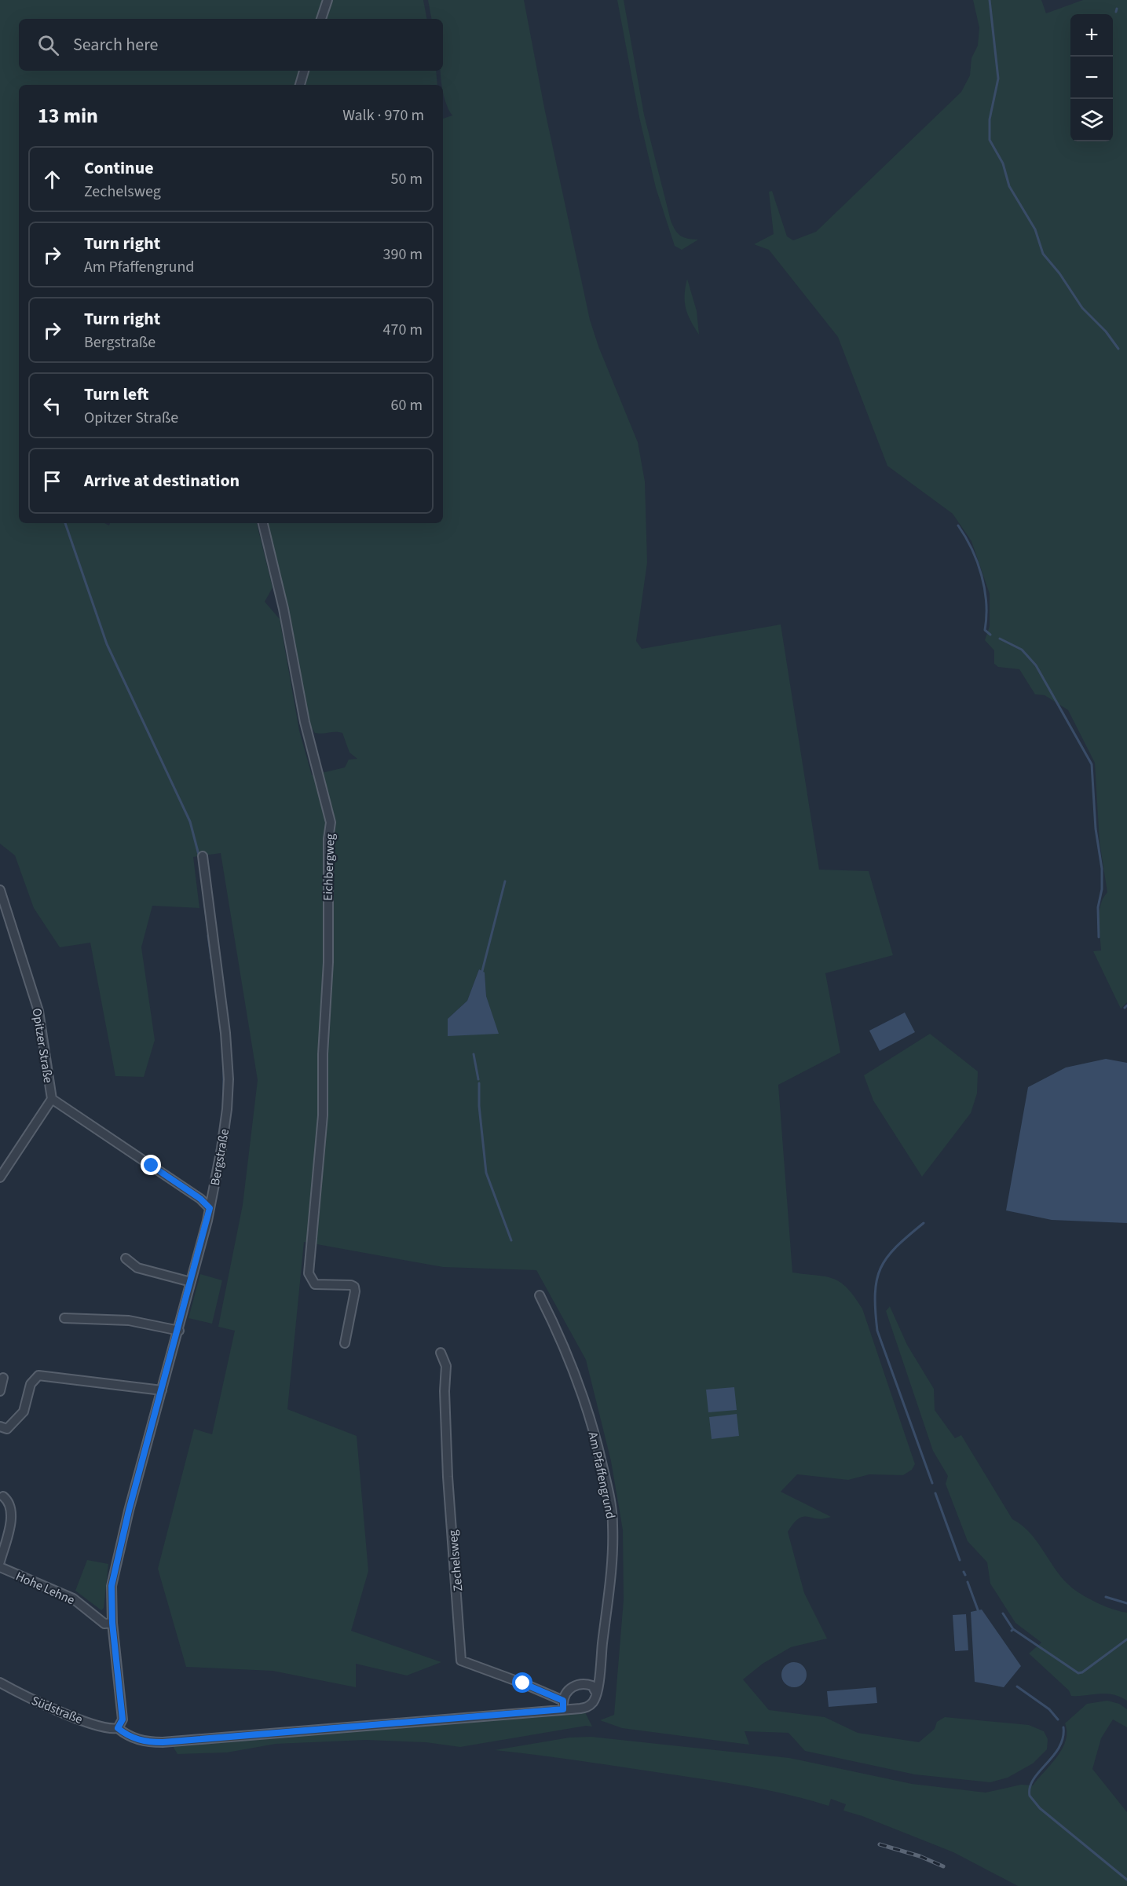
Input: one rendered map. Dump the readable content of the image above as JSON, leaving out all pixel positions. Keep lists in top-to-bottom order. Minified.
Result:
{"streets":{"street":["Eichbergweg","Opitzer Straße","Bergstraße","Am Pfaffengrund","Zechelsweg","Hohe Lehne","Südstraße"]},"crossings":[["Opitzer Straße","Bergstraße"],["Bergstraße","Hohe Lehne"],["Bergstraße","Südstraße"]],"page":{"map_buttons":["+","−"],"search":"Search here","heading":["13 min","Walk · 970 m"],"list":[["Continue","Zechelsweg","50 m"],["Turn right","Am Pfaffengrund","390 m"],["Turn right","Bergstraße","470 m"],["Turn left","Opitzer Straße","60 m"],"Arrive at destination"]}}
